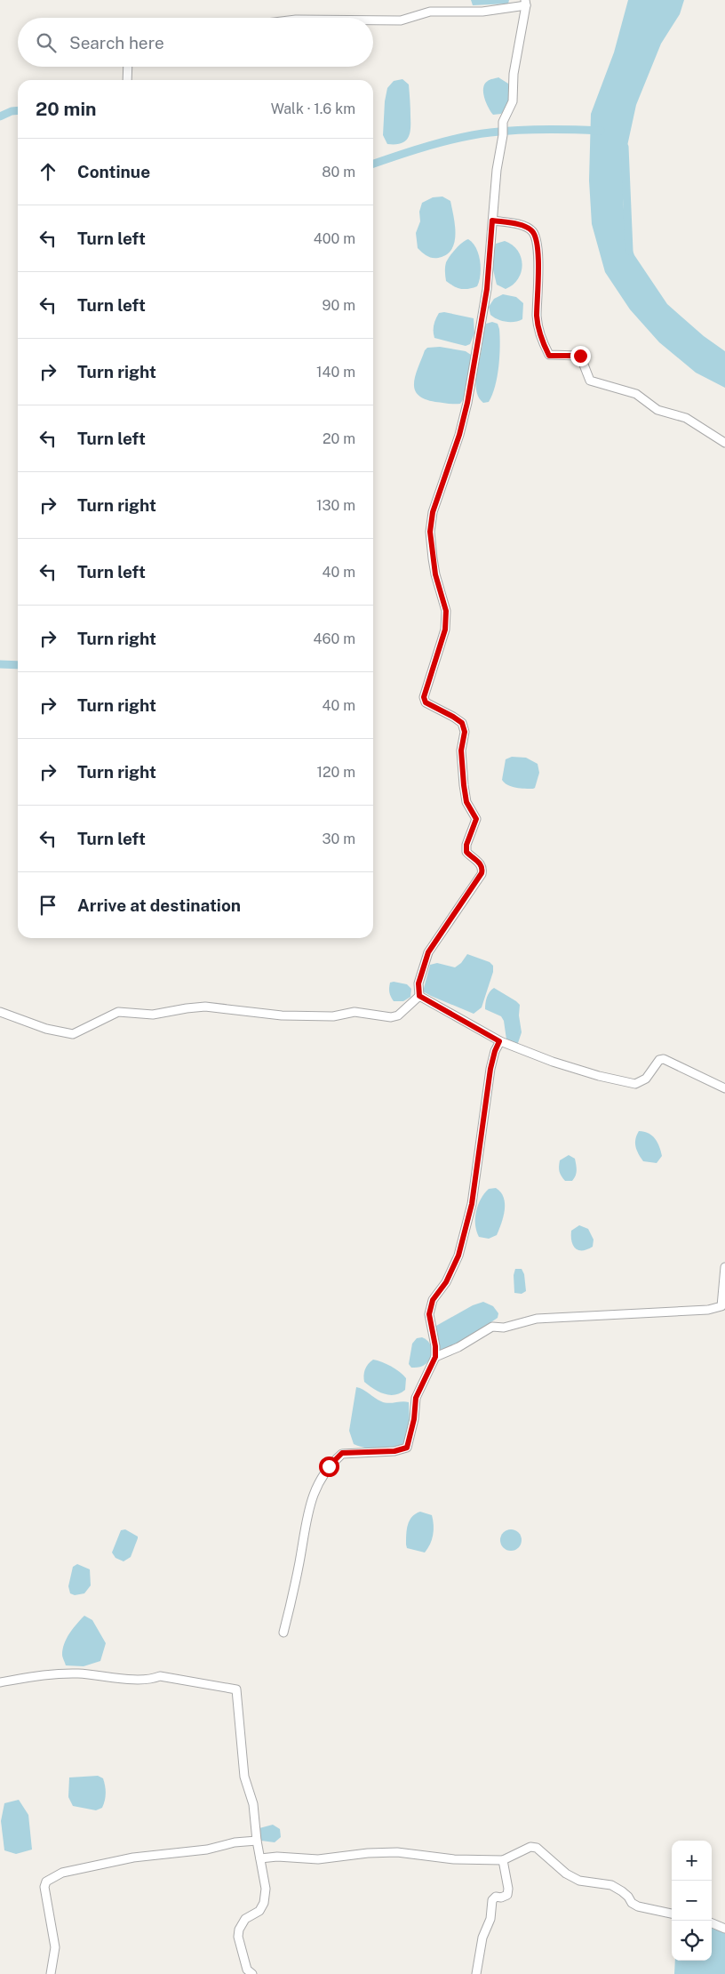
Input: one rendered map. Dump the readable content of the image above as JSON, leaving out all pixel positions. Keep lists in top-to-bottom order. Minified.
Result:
{"page":{"search":"Search here","heading":["20 min","Walk · 1.6 km"],"list":[["Continue","80 m"],["Turn left","400 m"],["Turn left","90 m"],["Turn right","140 m"],["Turn left","20 m"],["Turn right","130 m"],["Turn left","40 m"],["Turn right","460 m"],["Turn right","40 m"],["Turn right","120 m"],["Turn left","30 m"],"Arrive at destination"],"map_buttons":["+","−"]}}
